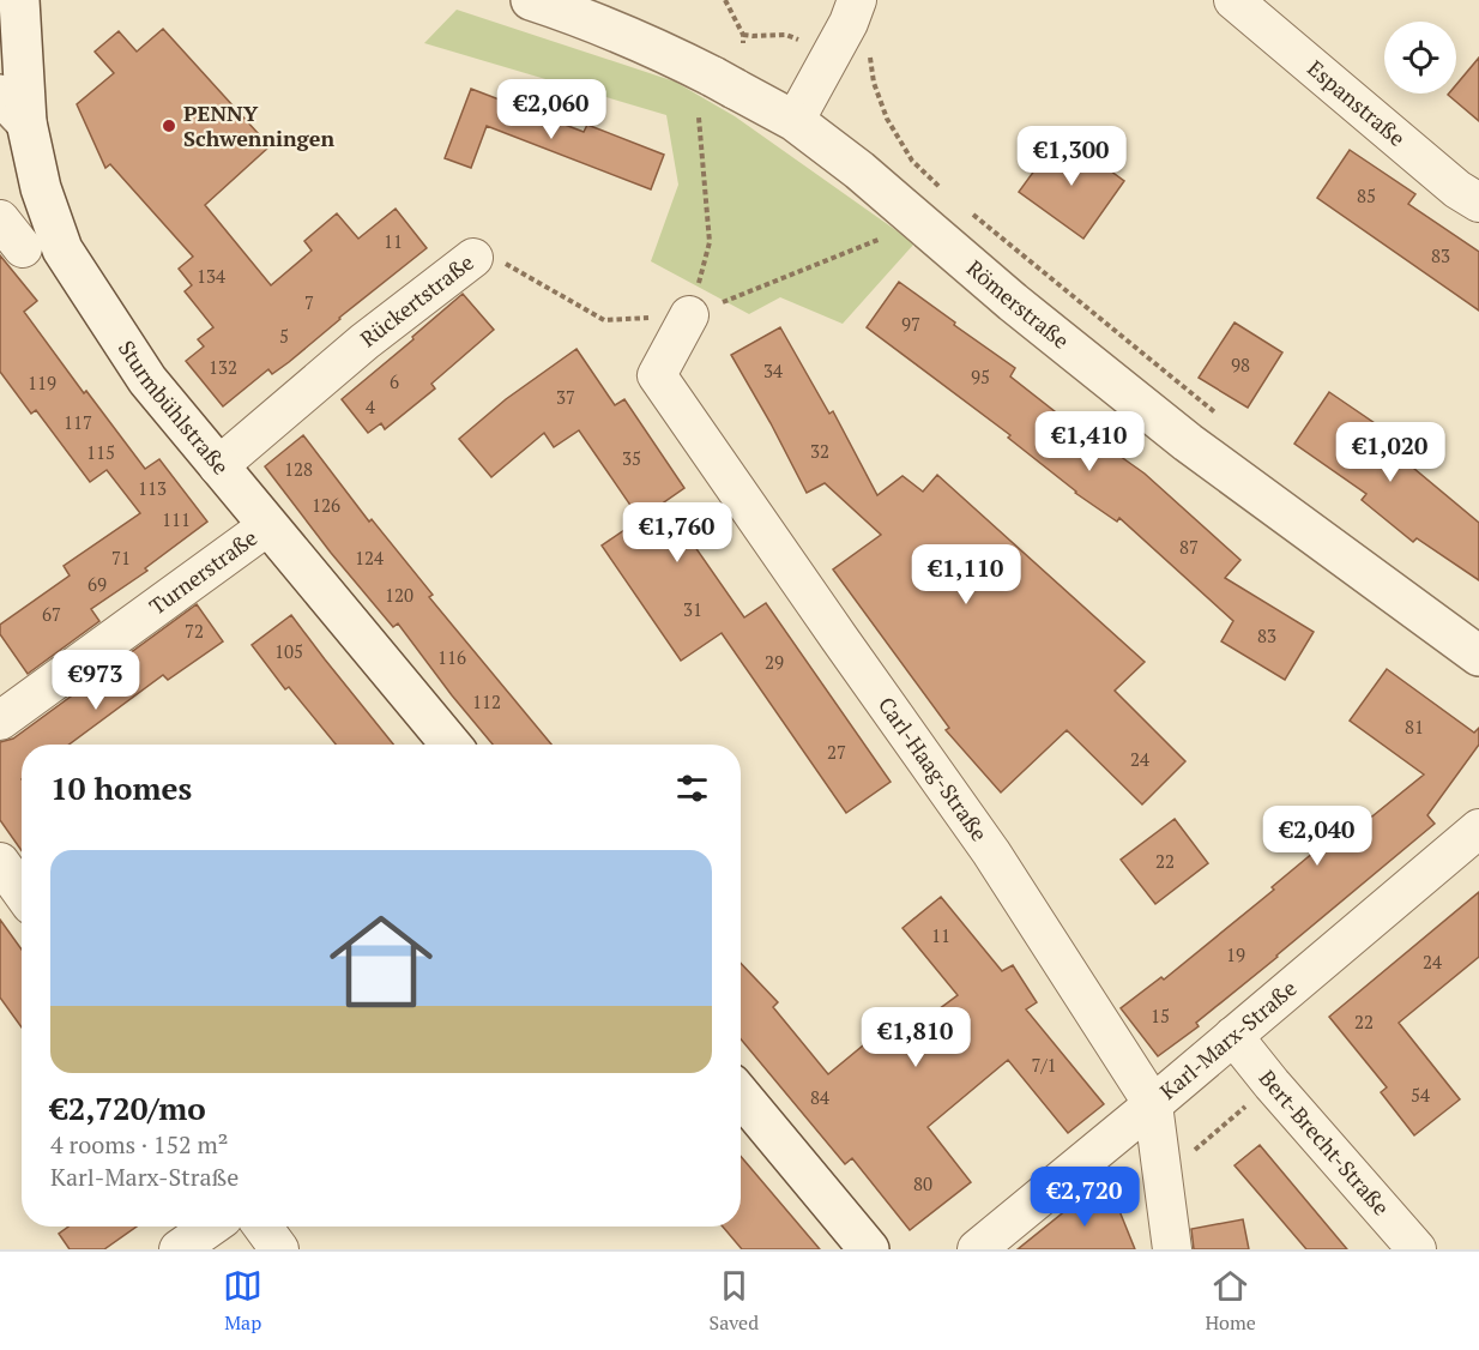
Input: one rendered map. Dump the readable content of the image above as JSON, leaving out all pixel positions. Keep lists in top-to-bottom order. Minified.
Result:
{"streets":{"street":["Espanstraße","Rückertstraße","Römerstraße","Sturmbühlstraße","Turnerstraße","Carl-Haag-Straße","Karl-Marx-Straße","Bert-Brecht-Straße"]},"crossings":[["Rückertstraße","Sturmbühlstraße"],["Rückertstraße","Carl-Haag-Straße"],["Sturmbühlstraße","Turnerstraße"],["Carl-Haag-Straße","Karl-Marx-Straße"],["Karl-Marx-Straße","Bert-Brecht-Straße"]],"places":["PENNY Schwenningen"],"house_numbers":["85","11","83","134","7","97","5","98","132","34","95","6","119","37","4","117","32","115","35","128","113","126","111","87","71","124","69","120","31","67","72","83","105","116","29","112","81","27","24","22","11","19","24","15","22","7/1","54","84","80"],"page":{"price":["€2,060","€1,300","€1,410","€1,020","€1,760","€1,110","€973","€2,040","€1,810","€2,720"],"heading":"10 homes","list":[{"name":"€2,720/mo","note":"4 rooms · 152 m² · Karl-Marx-Straße"}],"tabs":["Map","Saved","Home"]}}
